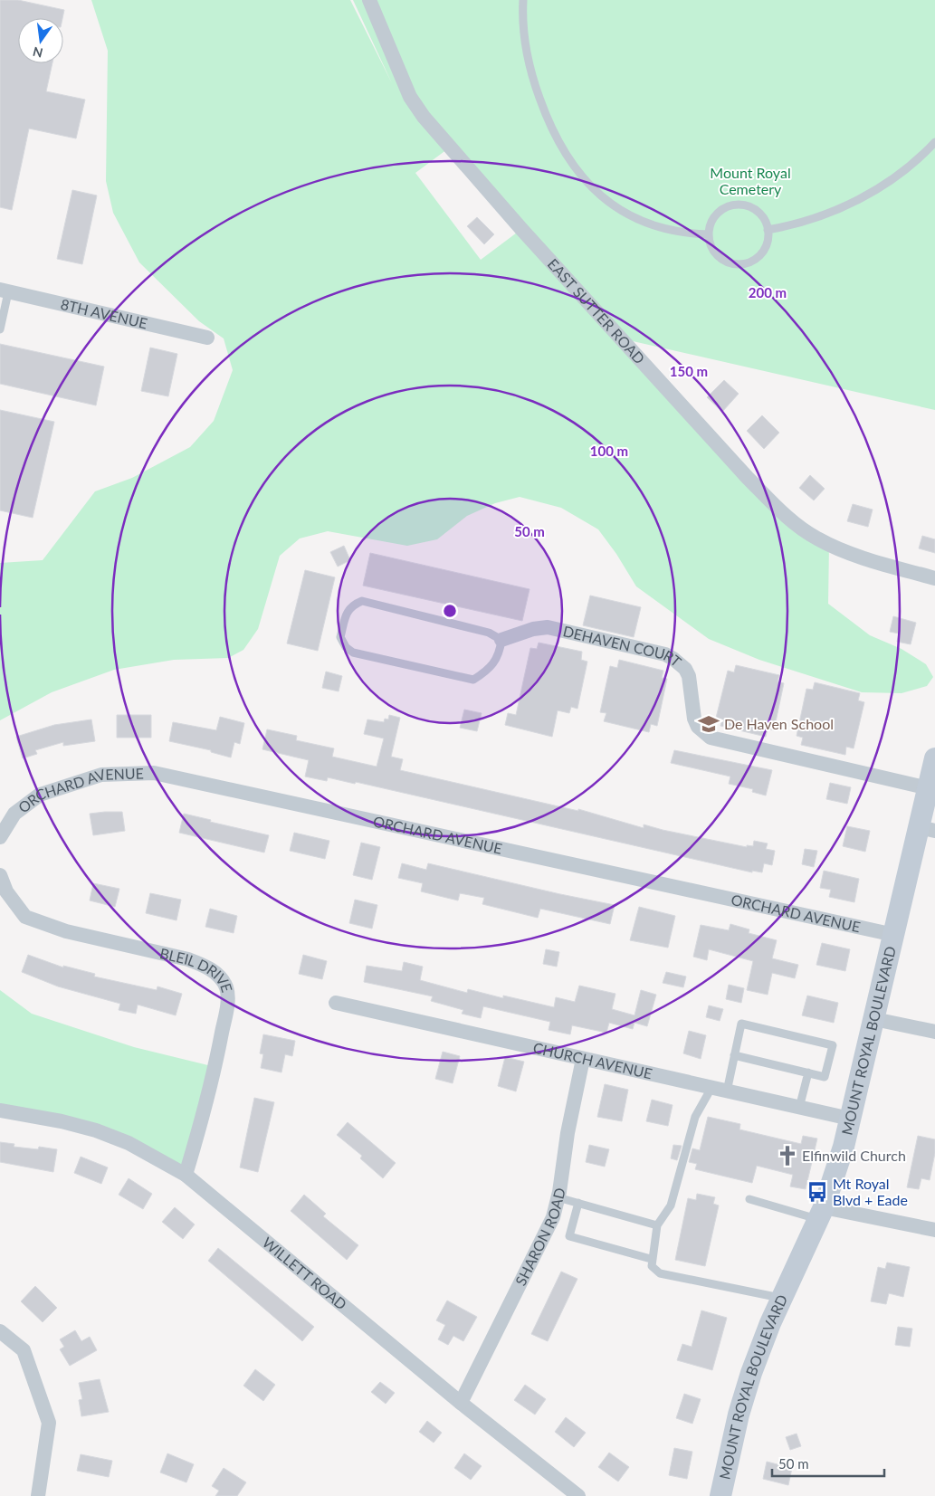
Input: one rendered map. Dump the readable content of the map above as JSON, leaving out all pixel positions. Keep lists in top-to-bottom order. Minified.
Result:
{"streets":{"main road":["MOUNT ROYAL BOULEVARD"],"street":["EAST SUTTER ROAD","8TH AVENUE","DEHAVEN COURT","ORCHARD AVENUE","BLEIL DRIVE","CHURCH AVENUE","SHARON ROAD","WILLETT ROAD"]},"crossings":[["DEHAVEN COURT","MOUNT ROYAL BOULEVARD"],["ORCHARD AVENUE","MOUNT ROYAL BOULEVARD"],["BLEIL DRIVE","WILLETT ROAD"],["MOUNT ROYAL BOULEVARD","CHURCH AVENUE"],["CHURCH AVENUE","SHARON ROAD"],["SHARON ROAD","WILLETT ROAD"]],"parks":["Mount Royal Cemetery"],"places":{"school or university":["De Haven School"],"church":["Elfinwild Church"],"bus stop":["Mt Royal Blvd + Eade"]},"scale_bar":"50 m","north":"bottom","rings":["200 m","150 m","100 m","50 m"]}
